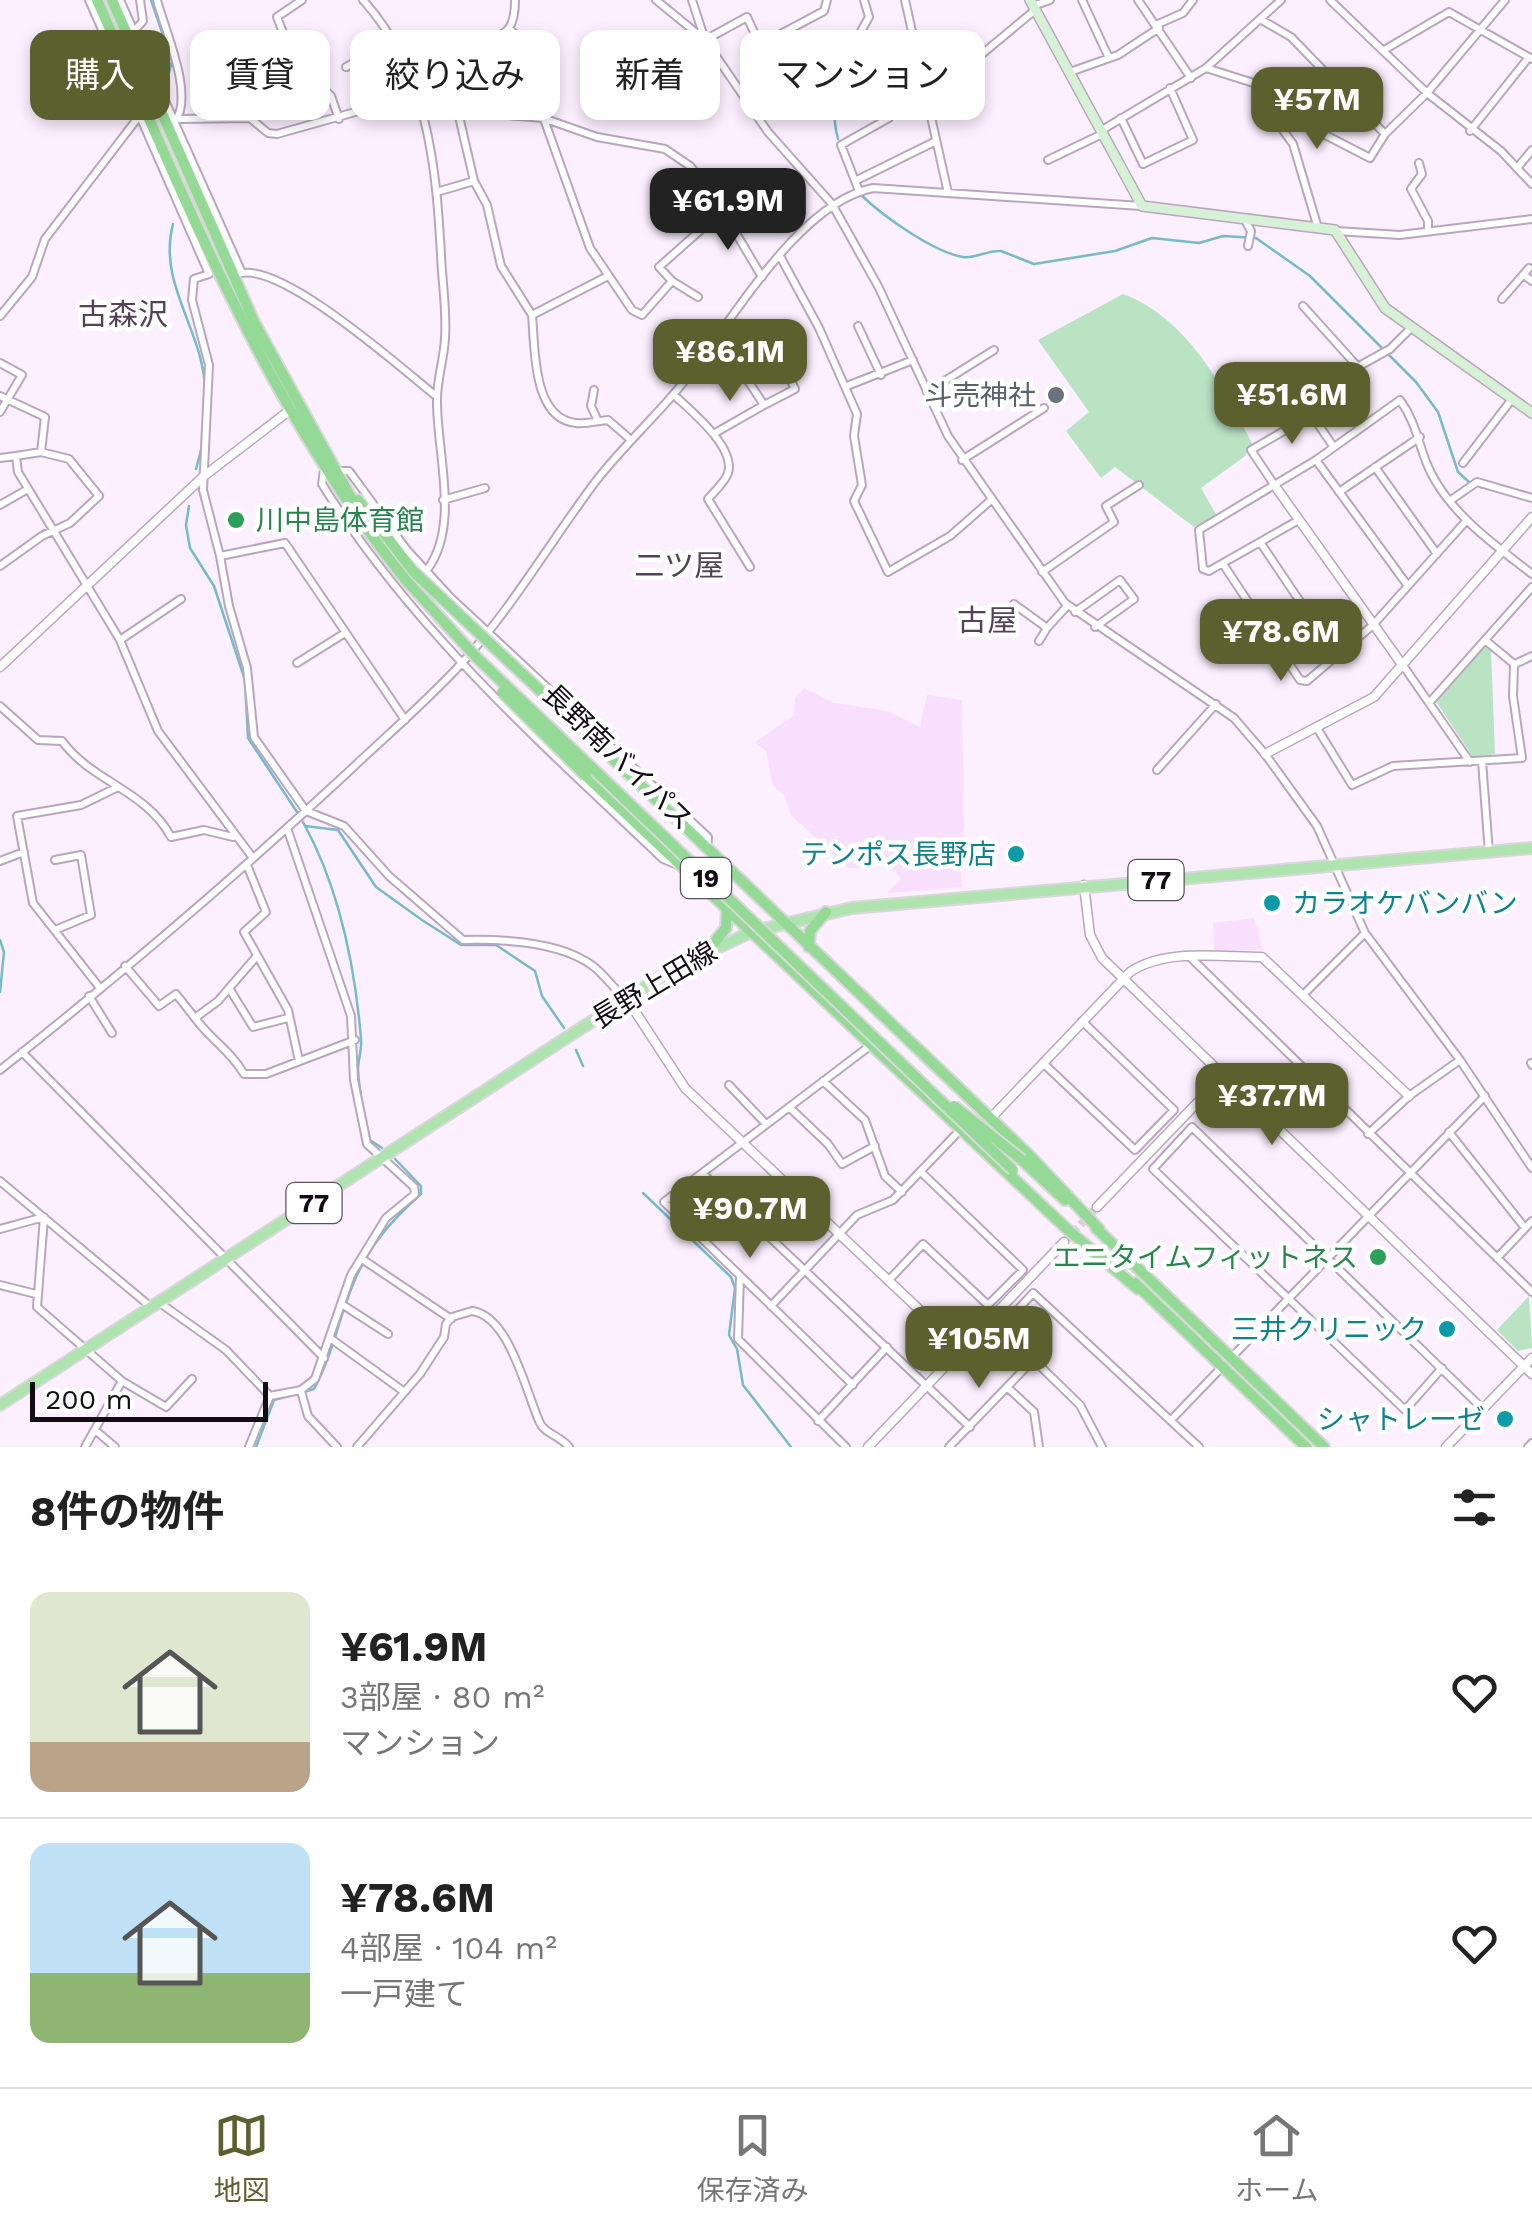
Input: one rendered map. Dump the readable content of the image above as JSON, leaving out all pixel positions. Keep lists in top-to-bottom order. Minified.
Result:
{"streets":{"highway":["長野南バイパス","19"],"main road":["77","長野上田線"]},"crossings":[["長野南バイパス","19"],["19","長野上田線"]],"districts":["古森沢","二ツ屋","古屋"],"places":["斗売神社","川中島体育館","テンポス長野店","カラオケバンバン","エニタイムフィットネス","三井クリニック","シャトレーゼ"],"scale_bar":"200 m","page":{"chip":["購入","賃貸","絞り込み","新着","マンション"],"price":["¥57M","¥61.9M","¥86.1M","¥51.6M","¥78.6M","¥37.7M","¥90.7M","¥105M"],"scale":"200 m","heading":"8件の物件","list":[{"name":"¥61.9M","note":"3部屋 · 80 m² · マンション"},{"name":"¥78.6M","note":"4部屋 · 104 m² · 一戸建て"}],"tabs":["地図","保存済み","ホーム"]}}
